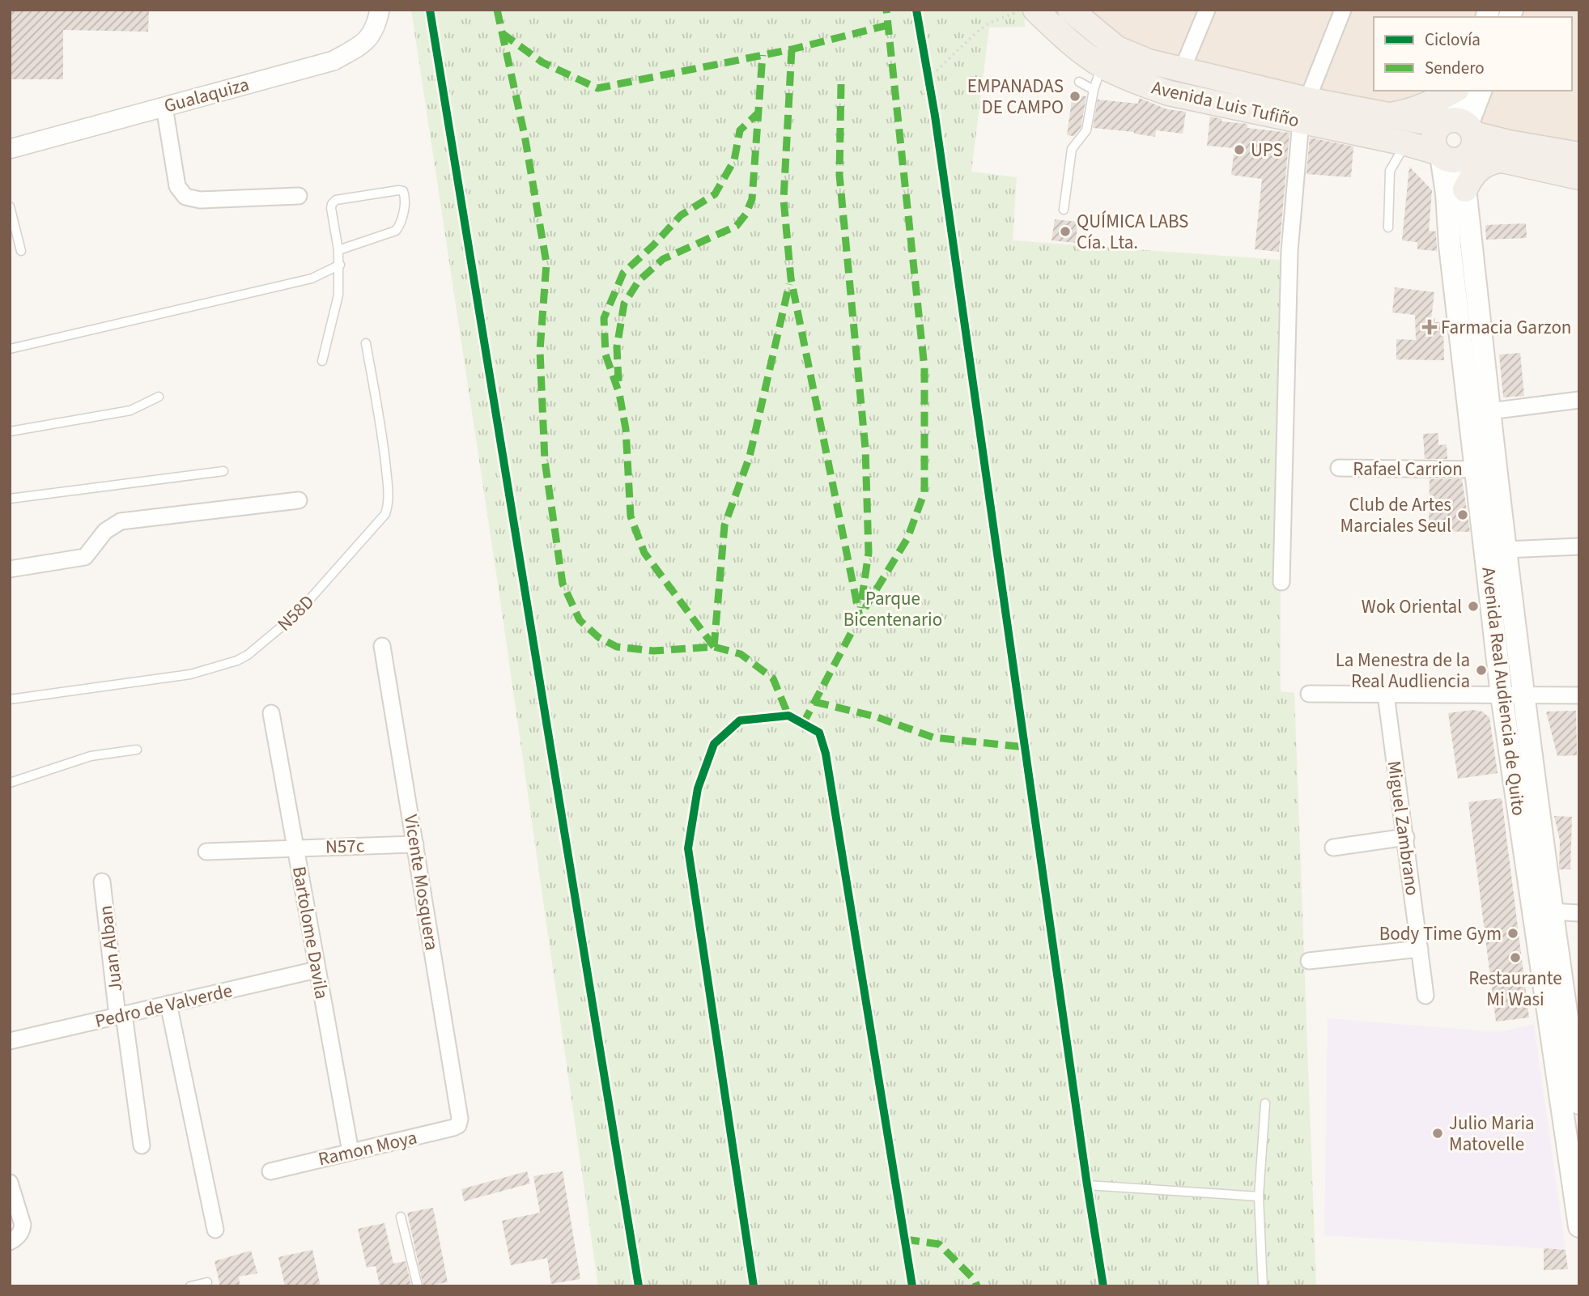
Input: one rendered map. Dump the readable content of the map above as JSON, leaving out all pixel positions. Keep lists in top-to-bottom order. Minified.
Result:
{"streets":{"main road":["Avenida Luis Tufiño","Avenida Real Audiencia de Quito"],"street":["Gualaquiza","Rafael Carrion","Miguel Zambrano","N57c","Vicente Mosquera","Bartolome Davila","Juan Alban","Pedro de Valverde","Ramon Moya"],"lane":["N58D"]},"crossings":[["Avenida Luis Tufiño","Avenida Real Audiencia de Quito"],["Rafael Carrion","Avenida Real Audiencia de Quito"],["N57c","Vicente Mosquera"],["N57c","Bartolome Davila"],["Vicente Mosquera","Ramon Moya"],["Bartolome Davila","Pedro de Valverde"],["Bartolome Davila","Ramon Moya"],["Juan Alban","Pedro de Valverde"]],"parks":["Parque Bicentenario"],"places":{"other":["EMPANADAS DE CAMPO","UPS","QUÍMICA LABS Cía. Lta.","Club de Artes Marciales Seul","Wok Oriental","La Menestra de la Real Audliencia","Body Time Gym","Restaurante Mi Wasi","Julio Maria Matovelle"],"health":["Farmacia Garzon"]},"legend":["Ciclovía","Sendero"]}
